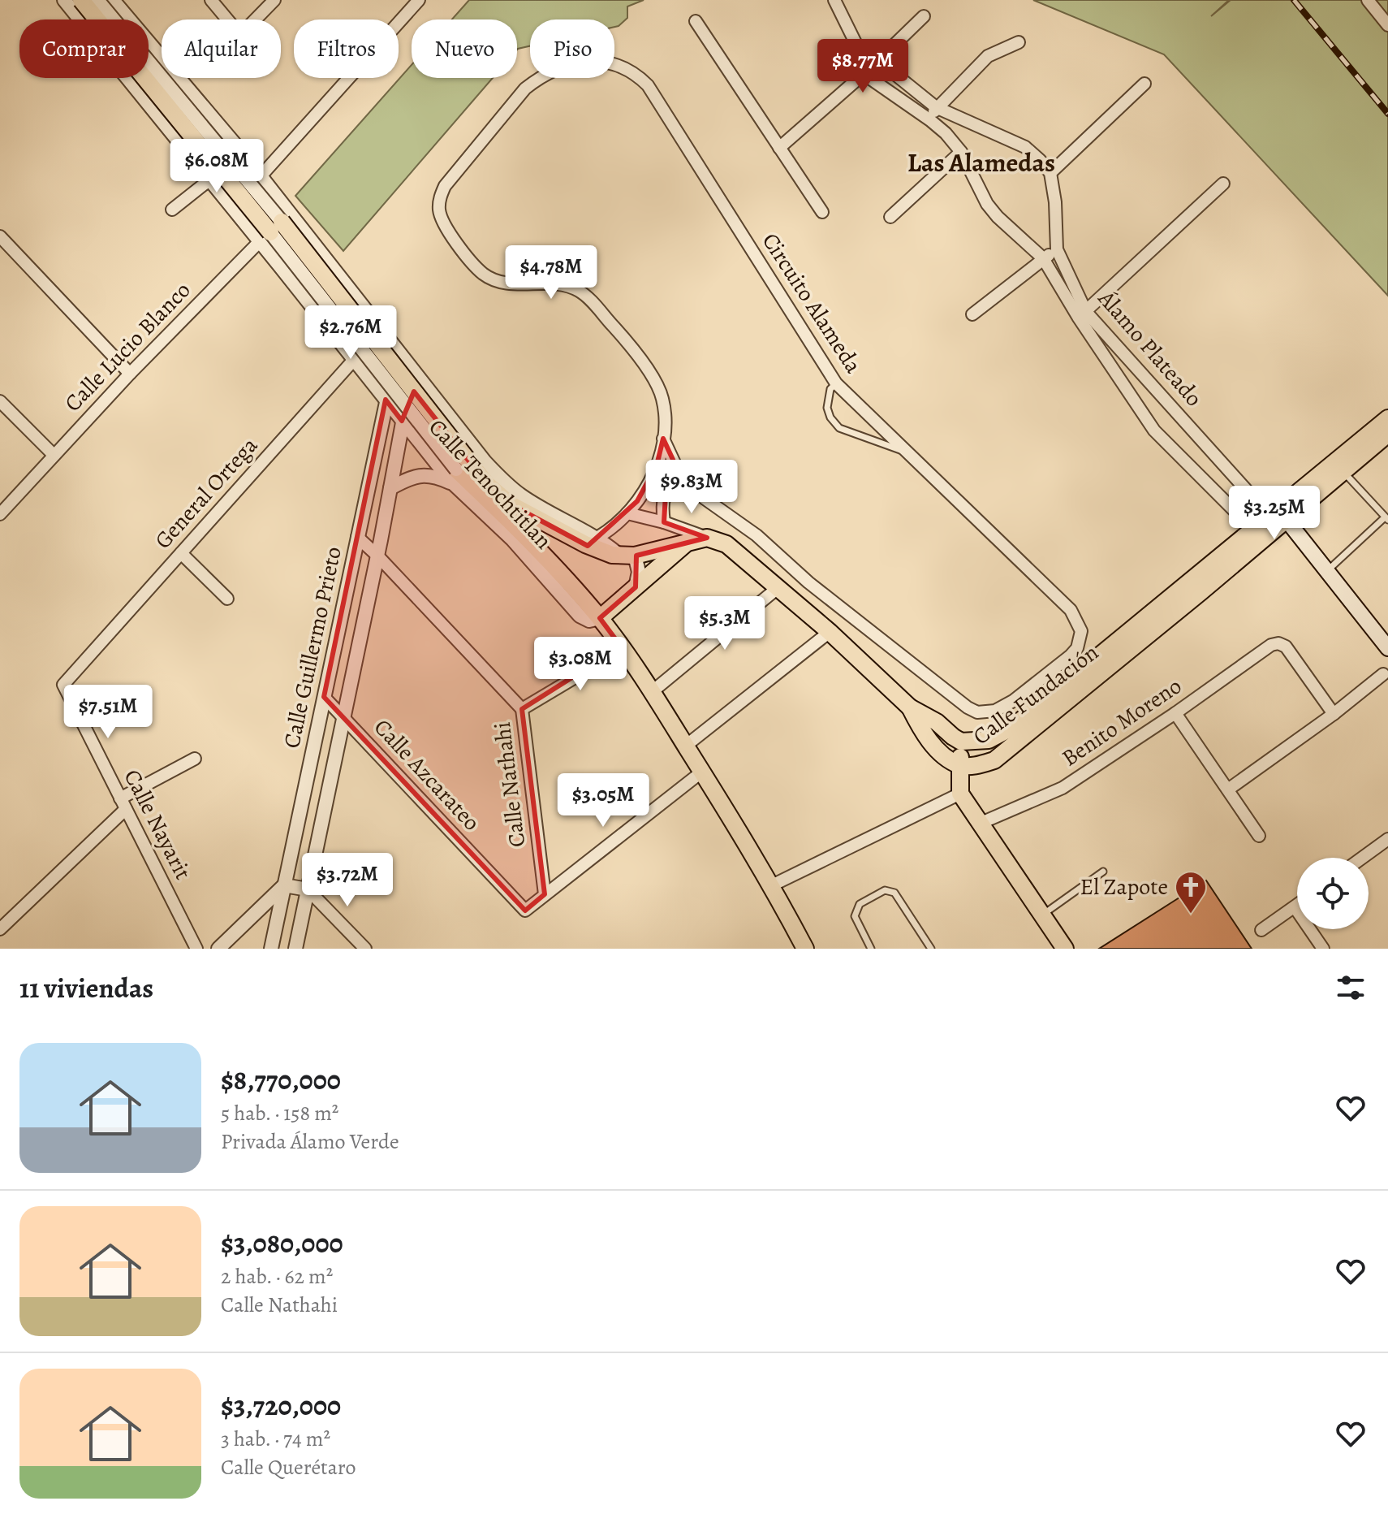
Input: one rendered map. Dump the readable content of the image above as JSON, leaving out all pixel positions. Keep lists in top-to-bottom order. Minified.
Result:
{"streets":{"main road":["Calle Tenochtitlan","Calle Fundación"],"street":["Circuito Alameda","Calle Lucio Blanco","Álamo Plateado","General Ortega","Calle Guillermo Prieto","Benito Moreno","Calle Azcarateo","Calle Nathahi","Calle Nayarit"]},"crossings":[["Circuito Alameda","Calle Tenochtitlan"],["Calle Lucio Blanco","Calle Tenochtitlan"],["Álamo Plateado","Calle Fundación"],["Calle Tenochtitlan","General Ortega"],["Calle Tenochtitlan","Calle Guillermo Prieto"],["Calle Tenochtitlan","Calle Nathahi"],["General Ortega","Calle Nayarit"],["Calle Guillermo Prieto","Calle Azcarateo"],["Calle Azcarateo","Calle Nathahi"]],"districts":["Las Alamedas"],"places":{"church":["El Zapote"]},"page":{"chip":["Comprar","Alquilar","Filtros","Nuevo","Piso"],"price":["$8.77M","$6.08M","$4.78M","$2.76M","$9.83M","$3.25M","$5.3M","$3.08M","$7.51M","$3.05M","$3.72M"],"heading":"11 viviendas","list":[{"name":"$8,770,000","note":"5 hab. · 158 m² · Privada Álamo Verde"},{"name":"$3,080,000","note":"2 hab. · 62 m² · Calle Nathahi"},{"name":"$3,720,000","note":"3 hab. · 74 m² · Calle Querétaro"}]}}
